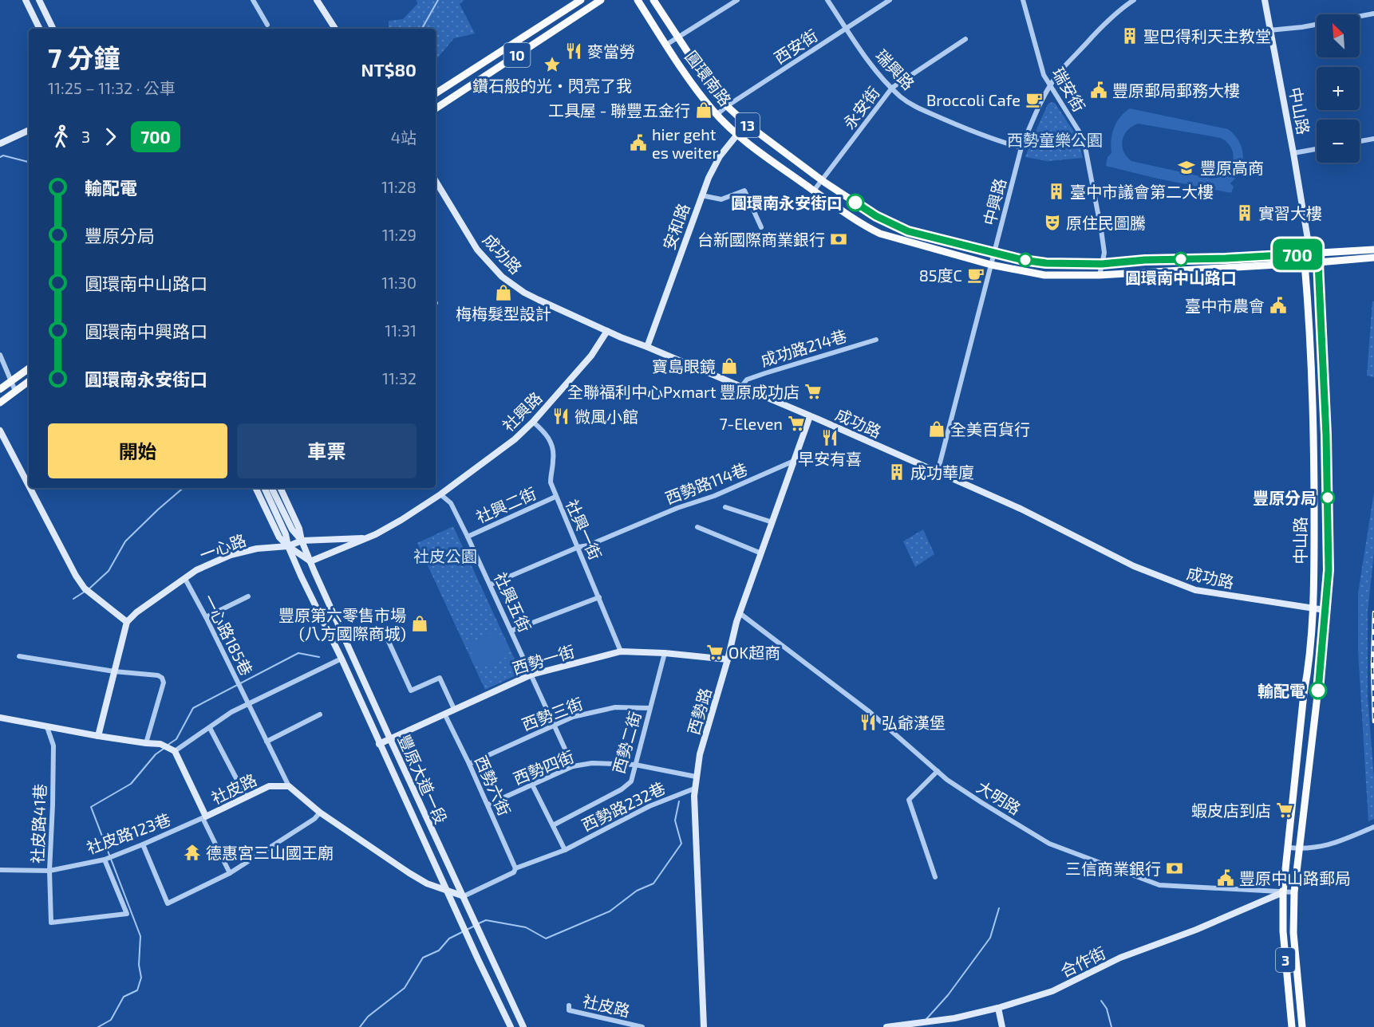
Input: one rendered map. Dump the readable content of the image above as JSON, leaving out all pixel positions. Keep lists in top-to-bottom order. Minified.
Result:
{"streets":{"main road":["10","圓環南路","中山路","13","3"],"street":["西安街","瑞興路","瑞安街","永安街","中興路","安和路","成功路","成功路214巷","社興路","西勢路114巷","社興二街","社興一街","一心路","社興五街","一心路185巷","西勢一街","西勢路","西勢三街","西勢二街","西勢四街","豐原大道一段","西勢六街","社皮路","大明路","西勢路232巷","社皮路41巷","社皮路123巷","合作街"]},"crossings":[["西安街","瑞興路"],["西安街","圓環南路"],["瑞興路","永安街"],["瑞興路","中興路"],["圓環南路","瑞安街"],["圓環南路","永安街"],["圓環南路","中山路"],["圓環南路","中興路"],["圓環南路","安和路"],["瑞安街","中興路"],["中山路","成功路"],["中山路","大明路"],["中山路","合作街"],["中興路","成功路"],["安和路","成功路"],["成功路","成功路214巷"],["成功路","社興路"],["成功路","西勢路"],["社興路","社興一街"],["社興路","社興五街"],["西勢路114巷","社興一街"],["西勢路114巷","社興五街"],["西勢路114巷","西勢路"],["社興二街","社興一街"],["社興二街","社興五街"],["社興一街","西勢一街"],["一心路","一心路185巷"],["一心路","豐原大道一段"],["社興五街","西勢一街"],["社興五街","西勢三街"],["社興五街","西勢四街"],["一心路185巷","社皮路"],["西勢一街","西勢路"],["西勢一街","西勢二街"],["西勢一街","豐原大道一段"],["西勢一街","西勢六街"],["西勢路","西勢四街"],["西勢路","大明路"],["西勢路","西勢路232巷"],["西勢三街","西勢二街"],["西勢三街","西勢六街"],["西勢二街","西勢四街"],["西勢四街","西勢六街"],["豐原大道一段","西勢路232巷"],["西勢六街","西勢路232巷"],["社皮路","社皮路123巷"],["大明路","合作街"],["社皮路41巷","社皮路123巷"]],"parks":["西勢童樂公園","社皮公園"],"places":{"building":["聖巴得利天主教堂","臺中市議會第二大樓","實習大樓","成功華廈"],"restaurant":["麥當勞","微風小館","早安有喜","弘爺漢堡"],"place":["鑽石般的光‧閃亮了我"],"public building":["豐原郵局郵務大樓","hier geht es weiter","臺中市農會","豐原中山路郵局"],"cafe":["Broccoli Cafe","85度C"],"shop":["工具屋 - 聯豐五金行","梅梅髮型設計","寶島眼鏡","全美百貨行","豐原第六零售市場 (八方國際商城)"],"school or university":["豐原高商"],"other":["圓環南永安街口","圓環南中山路口","豐原分局","輸配電"],"theatre":["原住民圖騰"],"bank":["台新國際商業銀行","三信商業銀行"],"supermarket":["全聯福利中心Pxmart 豐原成功店","7-Eleven","OK超商","蝦皮店到店"],"temple":["德惠宮三山國王廟"]},"lines":["bus line 700"],"north":"top left","page":{"on_map":"700","map_buttons":["+","−"],"heading":["7 分鐘","11:25 – 11:32 · 公車","NT$80"],"legs":["3","700","4站"],"list":[{"name":"輸配電","value":"11:28"},{"name":"豐原分局","value":"11:29"},{"name":"圓環南中山路口","value":"11:30"},{"name":"圓環南中興路口","value":"11:31"},{"name":"圓環南永安街口","value":"11:32"}],"buttons":["開始","車票"]}}
